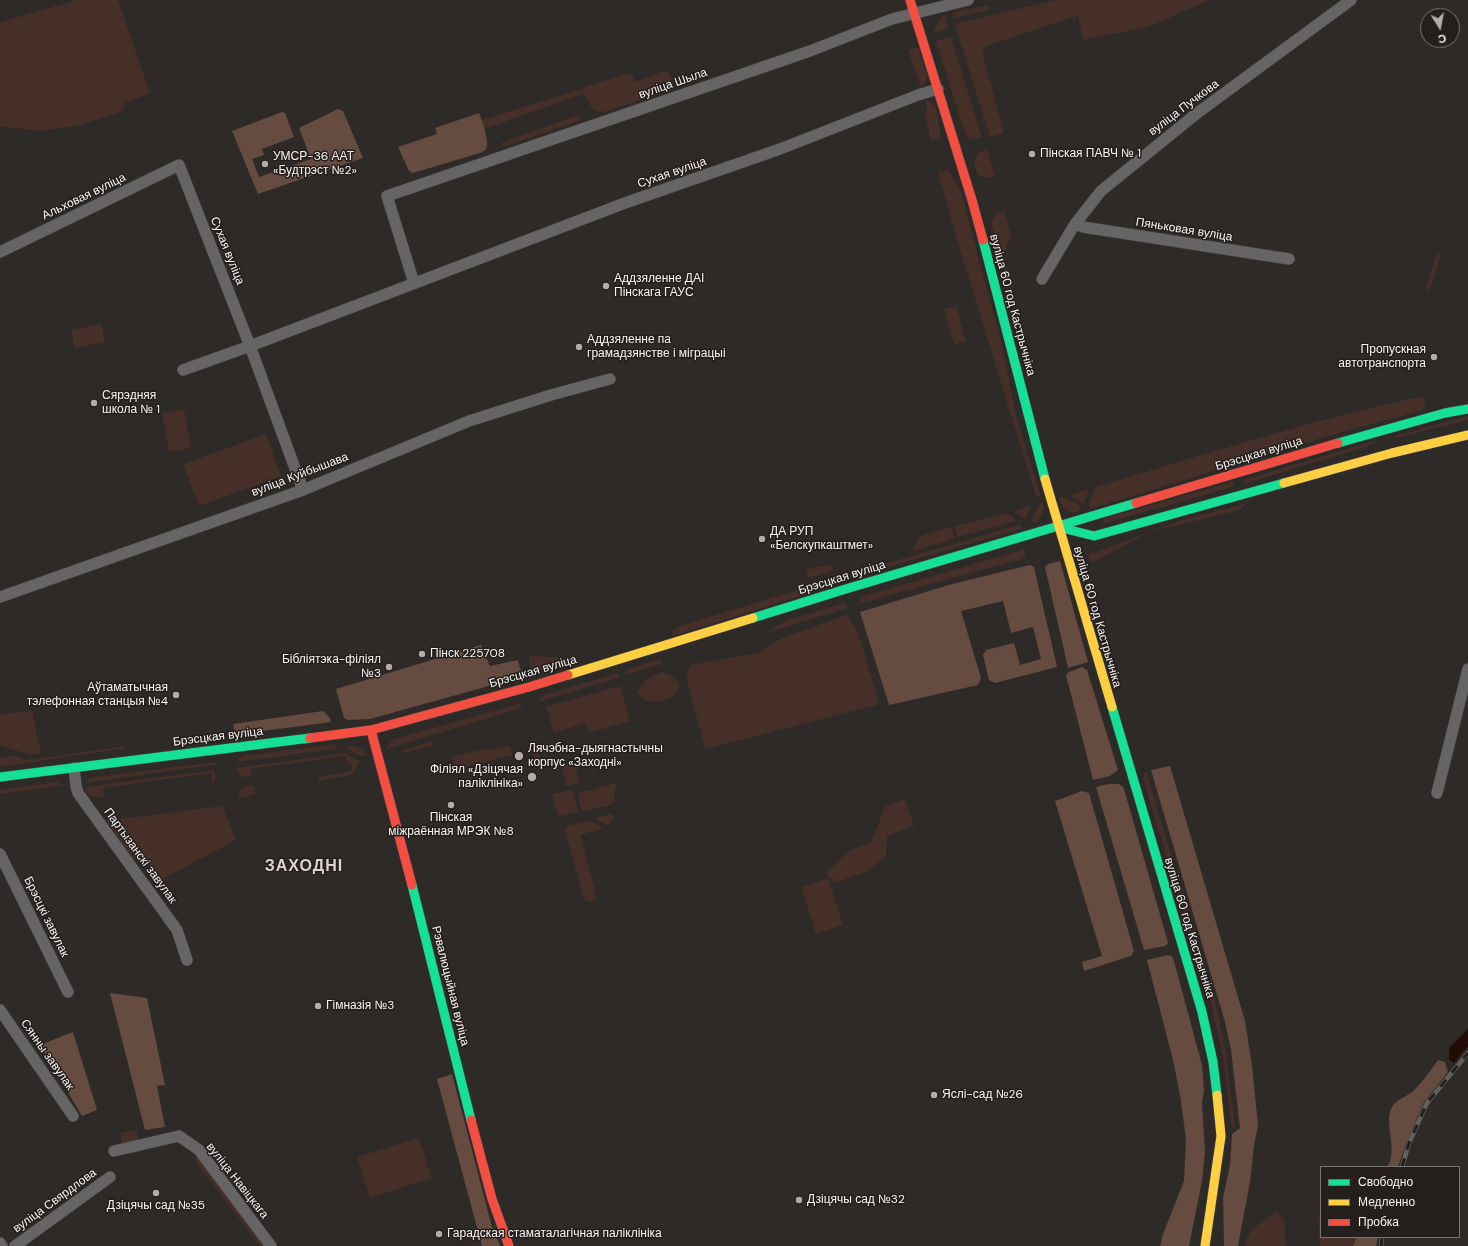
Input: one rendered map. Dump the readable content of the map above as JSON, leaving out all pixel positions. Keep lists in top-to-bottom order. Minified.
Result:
{"streets":{"main road":["вуліца 60 год Кастрычніка","Брэсцкая вуліца","Рэвалюцыйная вуліца"],"street":["вуліца Шыла","вуліца Пучкова","Сухая вуліца","Альховая вуліца","Пяньковая вуліца","вуліца Куйбышава","Партызанскі завулак","Брэсцкі завулак","Сянны завулак","вуліца Навіцкага","вуліца Свярдлова"]},"crossings":[["вуліца Шыла","Сухая вуліца"],["вуліца Шыла","вуліца 60 год Кастрычніка"],["вуліца Пучкова","Пяньковая вуліца"],["Сухая вуліца","Альховая вуліца"],["Сухая вуліца","вуліца 60 год Кастрычніка"],["Сухая вуліца","вуліца Куйбышава"],["вуліца 60 год Кастрычніка","Брэсцкая вуліца"],["Брэсцкая вуліца","Партызанскі завулак"],["Брэсцкая вуліца","Рэвалюцыйная вуліца"]],"districts":["ЗАХОДНІ"],"places":["Пінская ПАВЧ № 1","УМСР-36 ААТ «Будтрэст №2»","Аддзяленне ДАІ Пінскага ГАУС","Аддзяленне па грамадзянстве і міграцыі","Пропускная автотранспорта","Сярэдняя школа № 1","ДА РУП «Белскупкаштмет»","Пінск 225708","Бібліятэка-філіял №3","Аўтаматычная тэлефонная станцыя №4","Лячэбна-дыягнастычны корпус «Заходні»","Філіял «Дзіцячая паліклініка»","Пінская міжраённая МРЭК №8","Гімназія №3","Яслі-сад №26","Дзіцячы сад №35","Дзіцячы сад №32","Гарадская стаматалагічная паліклініка"],"legend":["Свободно","Медленно","Пробка"],"north":"bottom"}
